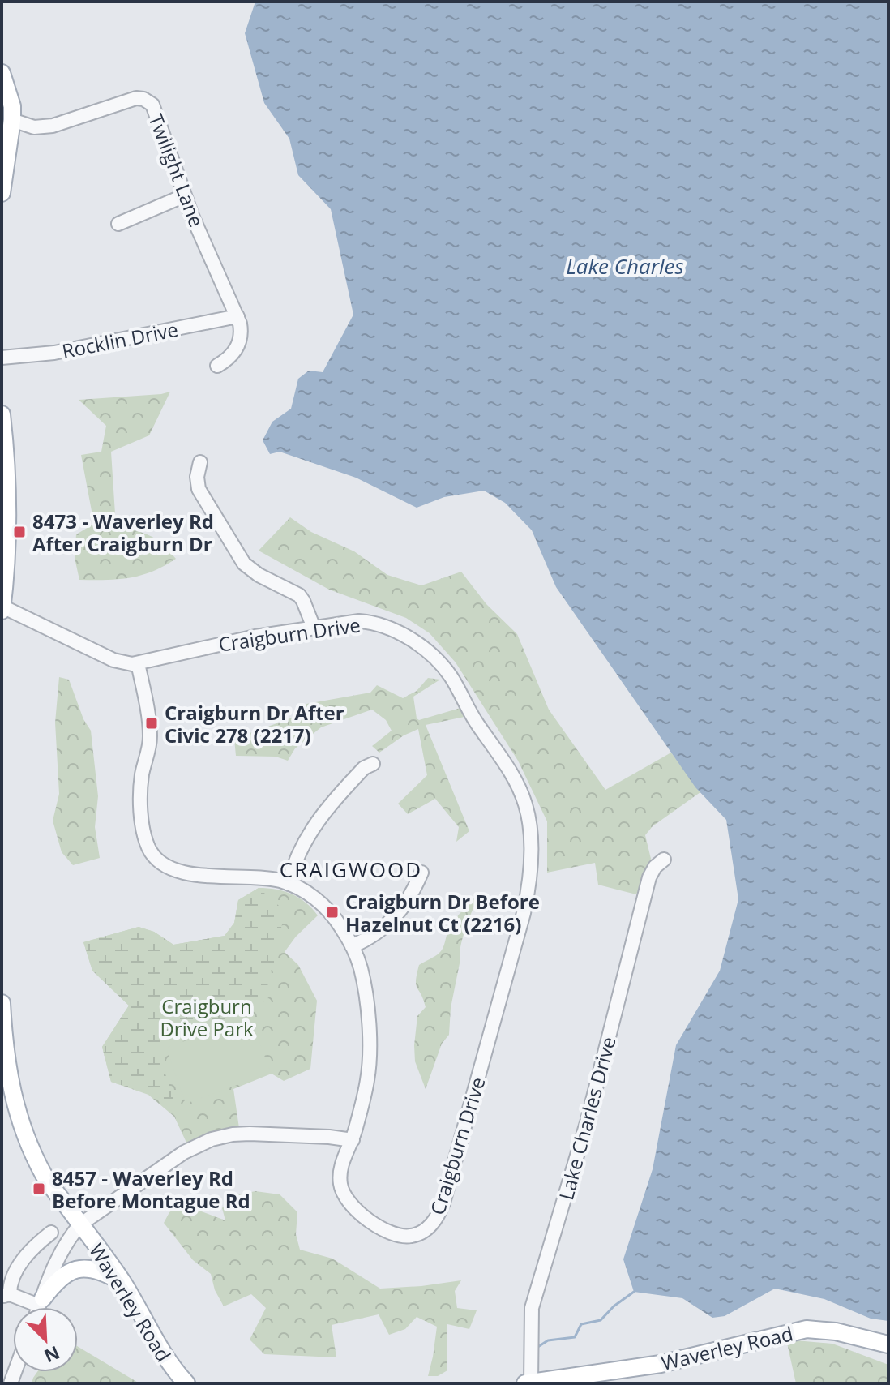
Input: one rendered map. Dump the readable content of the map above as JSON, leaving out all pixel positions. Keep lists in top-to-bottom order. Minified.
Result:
{"streets":{"main road":["Waverley Road"],"street":["Twilight Lane","Rocklin Drive","Craigburn Drive","Lake Charles Drive"]},"crossings":[["Twilight Lane","Rocklin Drive"],["Lake Charles Drive","Waverley Road"]],"districts":["CRAIGWOOD"],"water":["Lake Charles"],"parks":["Craigburn Drive Park"],"places":{"transit":["8473 - Waverley Rd After Craigburn Dr","Craigburn Dr After Civic 278 (2217)","Craigburn Dr Before Hazelnut Ct (2216)","8457 - Waverley Rd Before Montague Rd"]},"north":"bottom right"}
